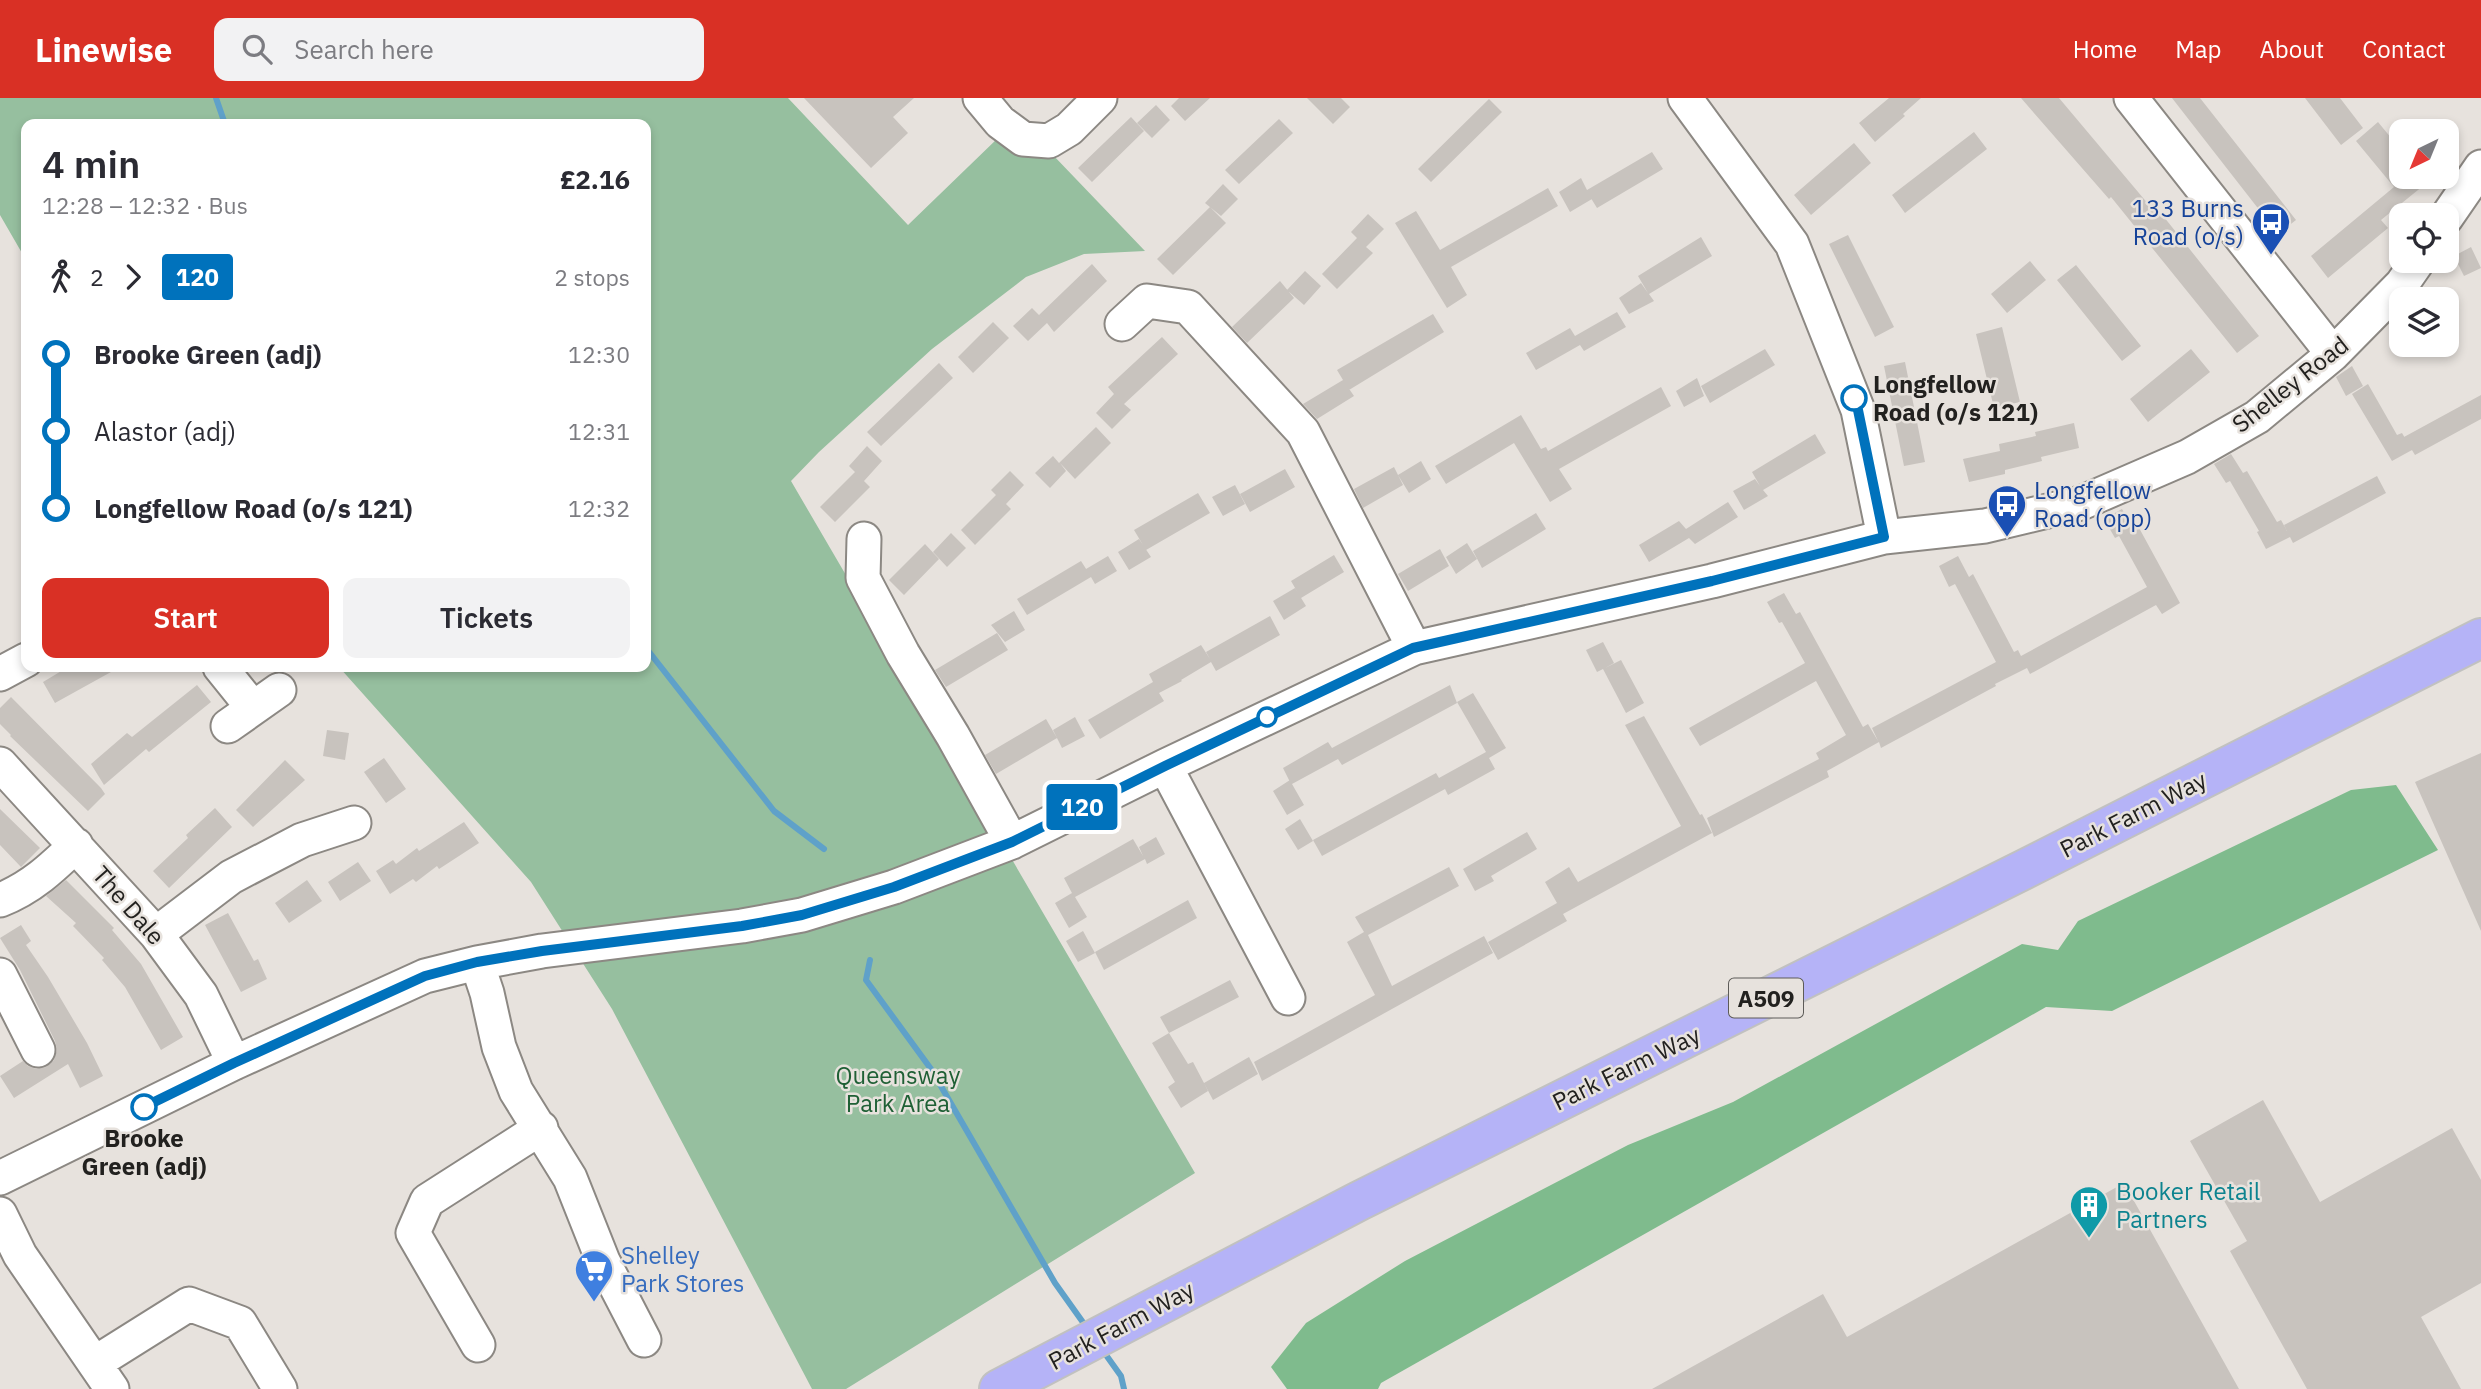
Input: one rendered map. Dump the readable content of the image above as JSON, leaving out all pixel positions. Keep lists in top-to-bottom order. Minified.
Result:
{"streets":{"highway":["Park Farm Way","A509"],"street":["Shelley Road","The Dale"]},"crossings":[["Shelley Road","The Dale"]],"parks":["Queensway Park Area"],"places":{"bus stop":["133 Burns Road (o/s)","Longfellow Road (opp)"],"other":["Longfellow Road (o/s 121)","Brooke Green (adj)"],"building":["Booker Retail Partners"],"supermarket":["Shelley Park Stores"]},"lines":["bus line 120"],"north":"bottom left","page":{"header":"Linewise","search":"Search here","nav":["Home","Map","About","Contact"],"on_map":"120","heading":["4 min","12:28 – 12:32 · Bus","£2.16"],"legs":["2","120","2 stops"],"list":[{"name":"Brooke Green (adj)","value":"12:30"},{"name":"Alastor (adj)","value":"12:31"},{"name":"Longfellow Road (o/s 121)","value":"12:32"}],"buttons":["Start","Tickets"]}}
